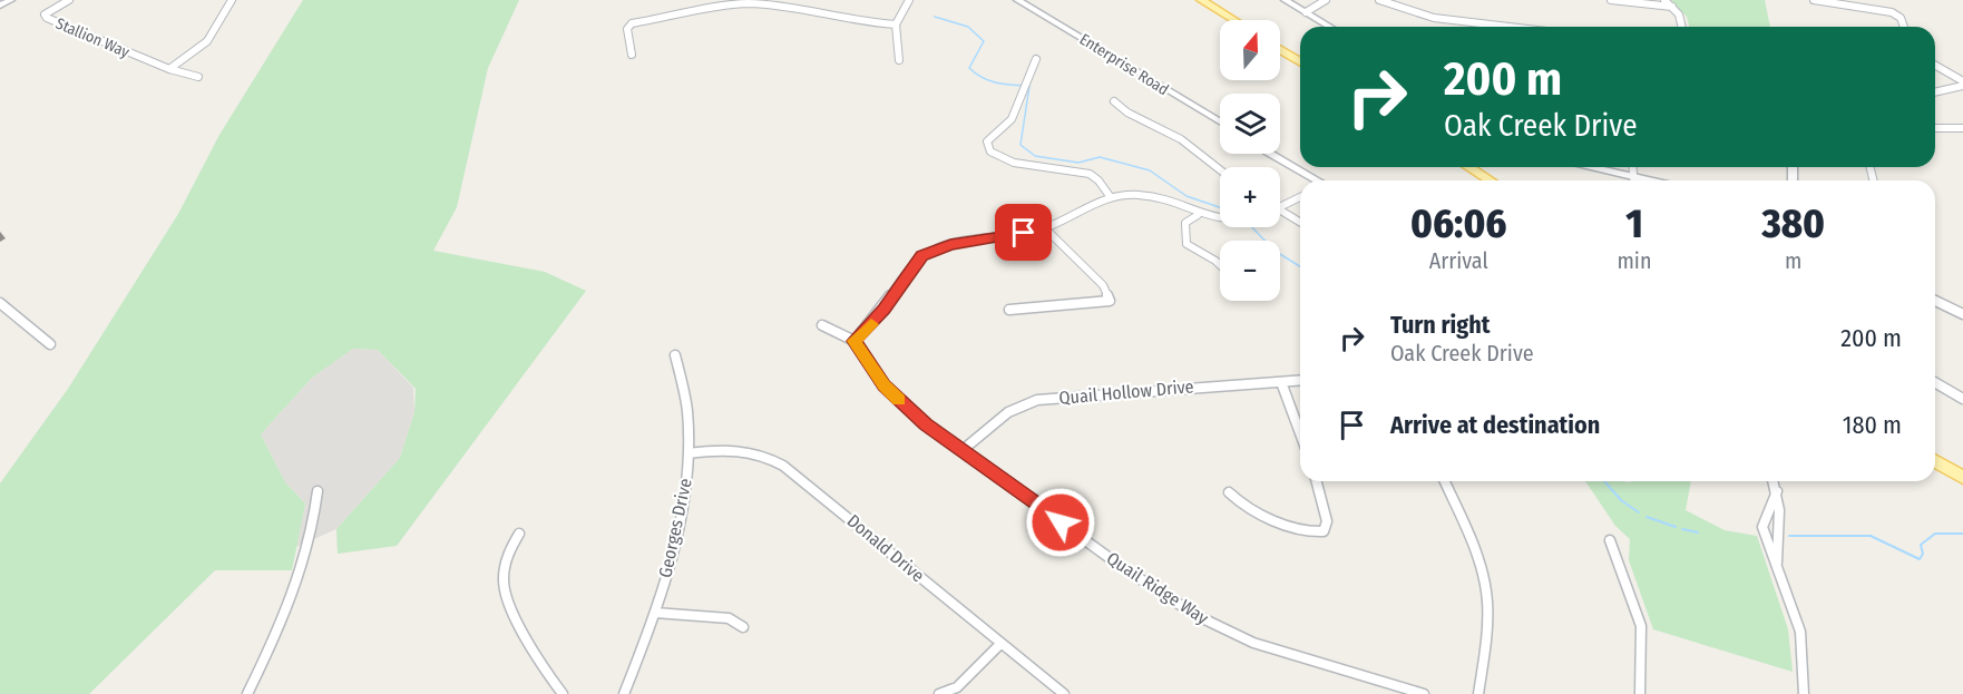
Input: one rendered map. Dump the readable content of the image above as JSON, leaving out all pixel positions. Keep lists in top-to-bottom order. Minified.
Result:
{"streets":{"street":["Stallion Way","Enterprise Road","Quail Hollow Drive","Georges Drive","Donald Drive","Quail Ridge Way"]},"crossings":[["Quail Hollow Drive","Quail Ridge Way"],["Georges Drive","Donald Drive"]],"north":"top","page":{"map_buttons":["+","−"],"turn":["200 m","Oak Creek Drive"],"eta":["06:06","Arrival","1","min","380","m"],"list":[{"name":"Turn right","note":"Oak Creek Drive","value":"200 m"},{"name":"Arrive at destination","value":"180 m"}]}}
